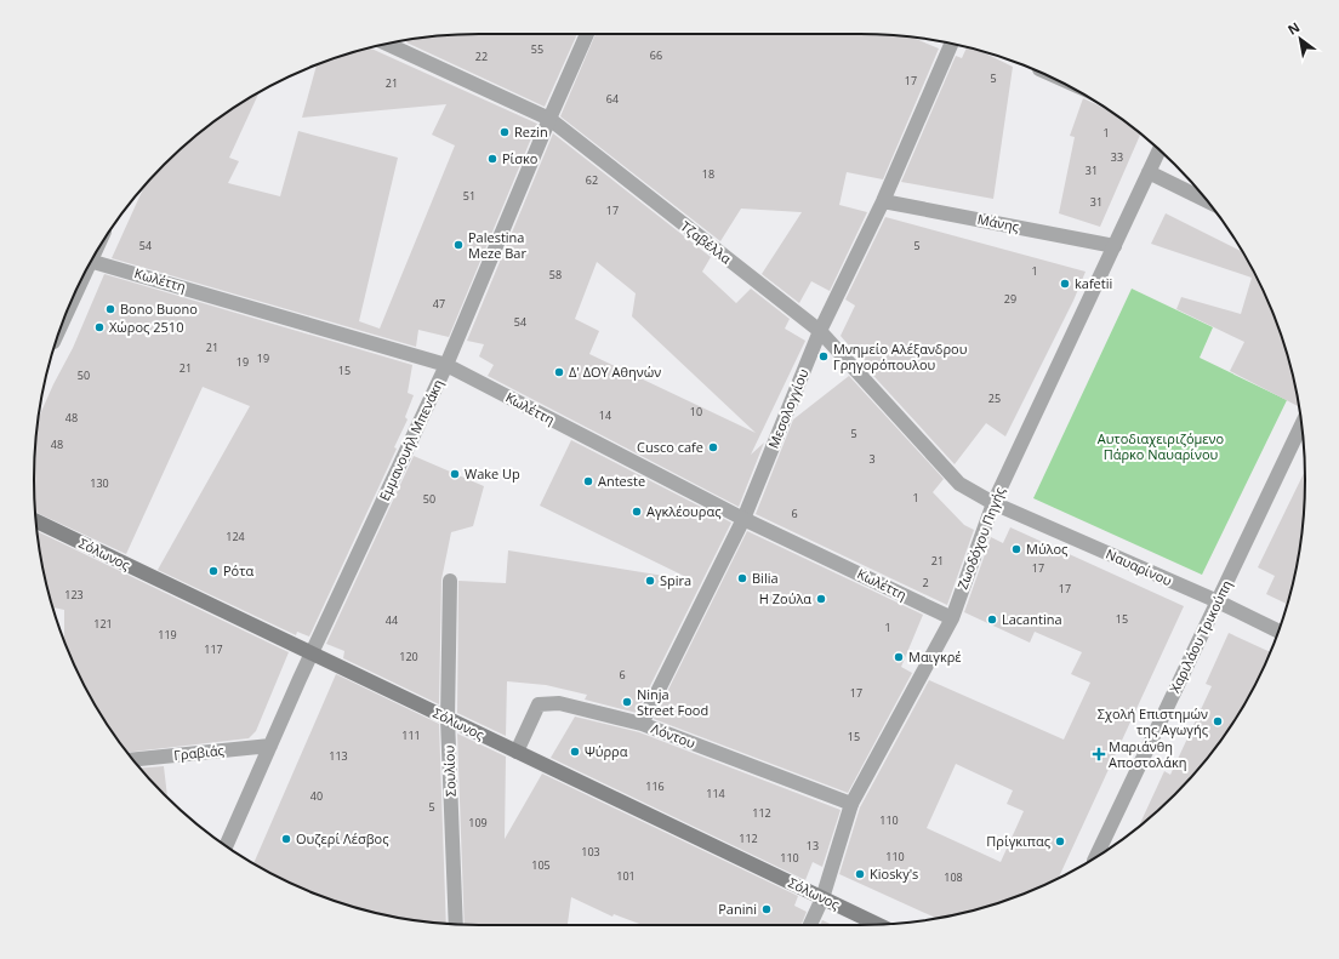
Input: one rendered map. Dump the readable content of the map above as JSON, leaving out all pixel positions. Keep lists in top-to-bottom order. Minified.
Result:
{"streets":{"main road":["Σόλωνος"],"street":["Μάνης","Τζαβέλλα","Κωλέττη","Μεσολογγίου","Εμμανουήλ Μπενάκη","Ζωοδόχου Πηγής","Ναυαρίνου","Χαριλάου Τρικούπη","Λόντου","Γραβιάς","Σουλίου"]},"crossings":[["Μάνης","Μεσολογγίου"],["Μάνης","Ζωοδόχου Πηγής"],["Τζαβέλλα","Μεσολογγίου"],["Τζαβέλλα","Εμμανουήλ Μπενάκη"],["Τζαβέλλα","Ζωοδόχου Πηγής"],["Τζαβέλλα","Ναυαρίνου"],["Κωλέττη","Μεσολογγίου"],["Κωλέττη","Εμμανουήλ Μπενάκη"],["Κωλέττη","Ζωοδόχου Πηγής"],["Μεσολογγίου","Λόντου"],["Εμμανουήλ Μπενάκη","Σόλωνος"],["Εμμανουήλ Μπενάκη","Γραβιάς"],["Ζωοδόχου Πηγής","Σόλωνος"],["Ζωοδόχου Πηγής","Ναυαρίνου"],["Ζωοδόχου Πηγής","Λόντου"],["Σόλωνος","Λόντου"],["Σόλωνος","Σουλίου"],["Ναυαρίνου","Χαριλάου Τρικούπη"]],"parks":["Αυτοδιαχειριζόμενο Πάρκο Ναυαρίνου"],"places":{"other":["Rezin","Ρίσκο","Palestina Meze Bar","kafetii","Bono Buono","Χώρος 2510","Μνημείο Αλέξανδρου Γρηγορόπουλου","Δ' ΔΟΥ Αθηνών","Cusco cafe","Wake Up","Anteste","Αγκλέουρας","Μύλος","Ρότα","Bilia","Spira","Η Ζούλα","Lacantina","Μαιγκρέ","Ninja Street Food","Σχολή Επιστημών της Αγωγής","Ψύρρα","Ουζερί Λέσβος","Πρίγκιπας","Kiosky's","Panini"],"health":["Μαριάνθη Αποστολάκη"]},"house_numbers":["55","66","22","5","17","21","64","1","33","31","18","62","51","31","17","54","5","1","58","29","47","54","21","19","19","21","15","50","25","10","14","48","5","48","3","130","1","50","6","124","21","17","2","17","123","15","44","121","1","119","117","120","6","17","111","15","113","116","114","40","5","112","110","109","112","13","103","110","110","105","101","108"],"north":"top left"}
